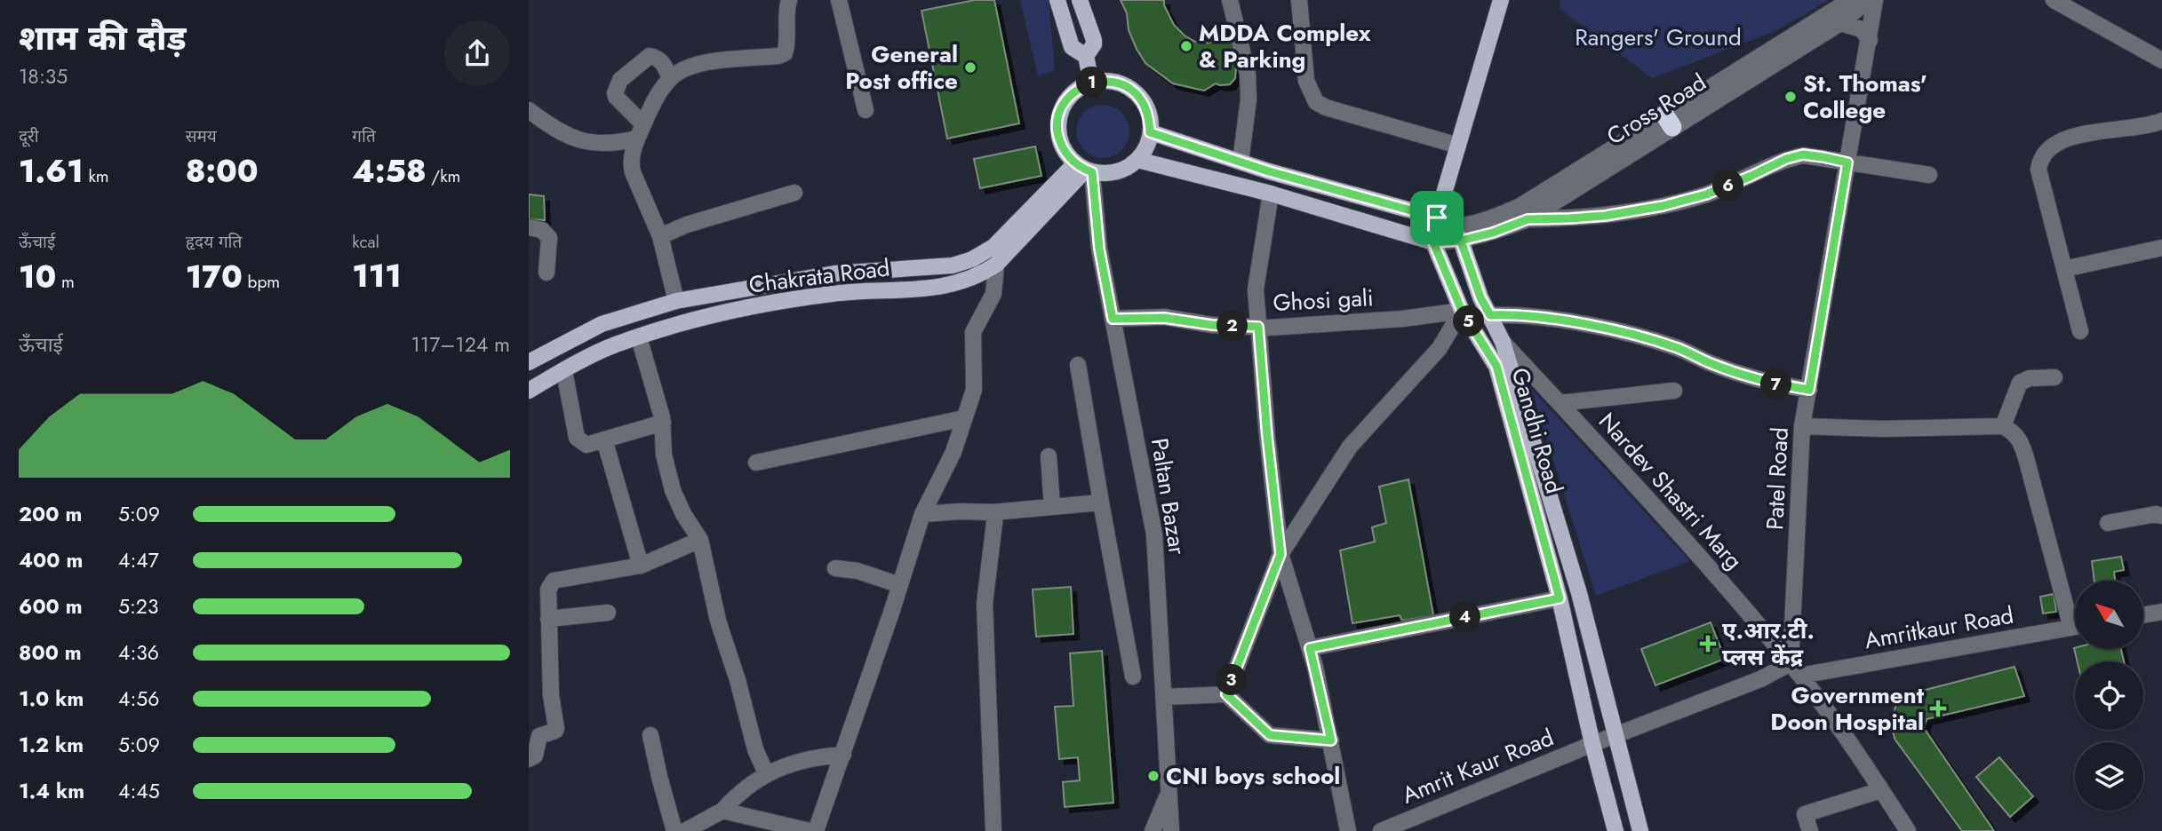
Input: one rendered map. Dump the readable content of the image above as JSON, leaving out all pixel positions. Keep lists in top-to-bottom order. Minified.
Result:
{"streets":{"main road":["Chakrata Road","Gandhi Road"],"street":["Cross Road","Ghosi gali","Patel Road","Nardev Shastri Marg","Paltan Bazar","Amritkaur Road","Amrit Kaur Road"]},"crossings":[["Cross Road","Gandhi Road"],["Chakrata Road","Paltan Bazar"],["Ghosi gali","Gandhi Road"],["Ghosi gali","Paltan Bazar"],["Gandhi Road","Nardev Shastri Marg"],["Gandhi Road","Amrit Kaur Road"],["Patel Road","Nardev Shastri Marg"],["Patel Road","Amritkaur Road"],["Nardev Shastri Marg","Amritkaur Road"]],"parks":["Rangers' Ground"],"places":{"other":["MDDA Complex & Parking","General Post office","St. Thomas' College","CNI boys school"],"health":["ए.आर.टी. प्लस केंद्र","Government Doon Hospital"]},"north":"top left","page":{"heading":["शाम की दौड़","18:35"],"pins":["1","6","5","2","7","4","3"],"stats":[["दूरी","1.61 km"],["समय","8:00"],["गति","4:58 /km"],["ऊँचाई","10 m"],["हृदय गति","170 bpm"],["kcal","111"]],"chart":["ऊँचाई","117–124 m"],"list":[{"name":"200 m","note":"5:09"},{"name":"400 m","note":"4:47"},{"name":"600 m","note":"5:23"},{"name":"800 m","note":"4:36"},{"name":"1.0 km","note":"4:56"},{"name":"1.2 km","note":"5:09"},{"name":"1.4 km","note":"4:45"}]}}
